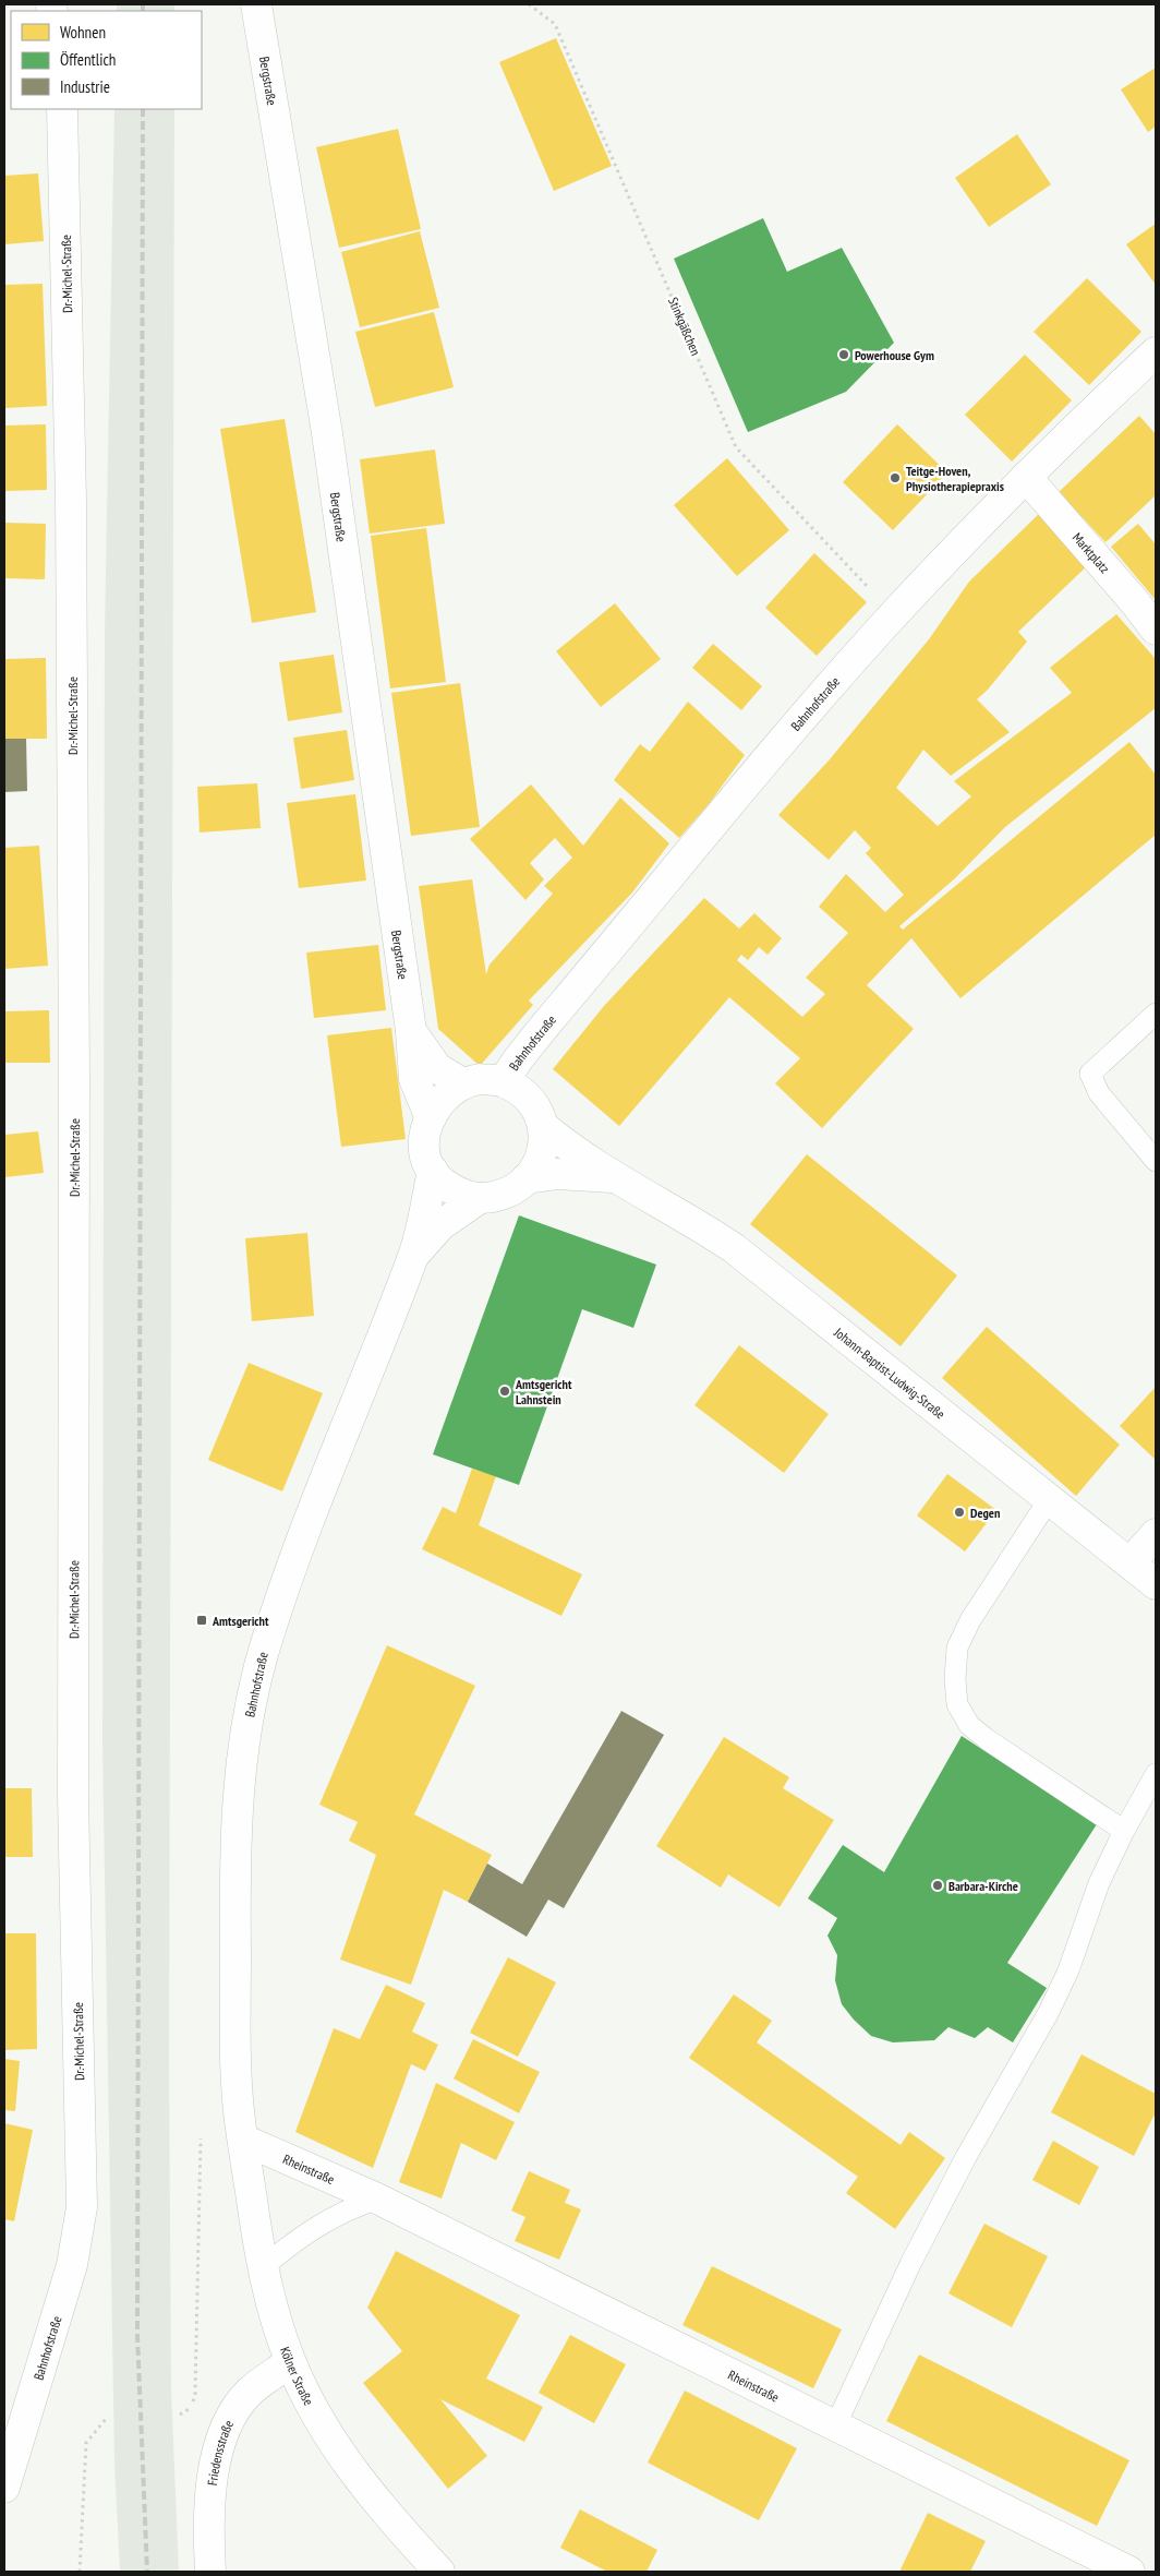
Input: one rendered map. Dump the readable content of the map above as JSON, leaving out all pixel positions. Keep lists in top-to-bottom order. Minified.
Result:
{"streets":{"street":["Bergstraße","Dr.-Michel-Straße","Marktplatz","Bahnhofstraße","Johann-Baptist-Ludwig-Straße","Rheinstraße","Kölner Straße","Friedensstraße"],"path":["Stinkgäßchen"]},"crossings":[["Bergstraße","Bahnhofstraße"],["Bergstraße","Johann-Baptist-Ludwig-Straße"],["Dr.-Michel-Straße","Bahnhofstraße"],["Stinkgäßchen","Bahnhofstraße"],["Marktplatz","Bahnhofstraße"],["Bahnhofstraße","Johann-Baptist-Ludwig-Straße"],["Bahnhofstraße","Rheinstraße"],["Bahnhofstraße","Kölner Straße"],["Rheinstraße","Kölner Straße"],["Kölner Straße","Friedensstraße"]],"places":{"other":["Powerhouse Gym","Teitge-Hoven, Physiotherapiepraxis","Amtsgericht Lahnstein","Degen","Barbara-Kirche"],"transit":["Amtsgericht"]},"legend":["Wohnen","Öffentlich","Industrie"]}
